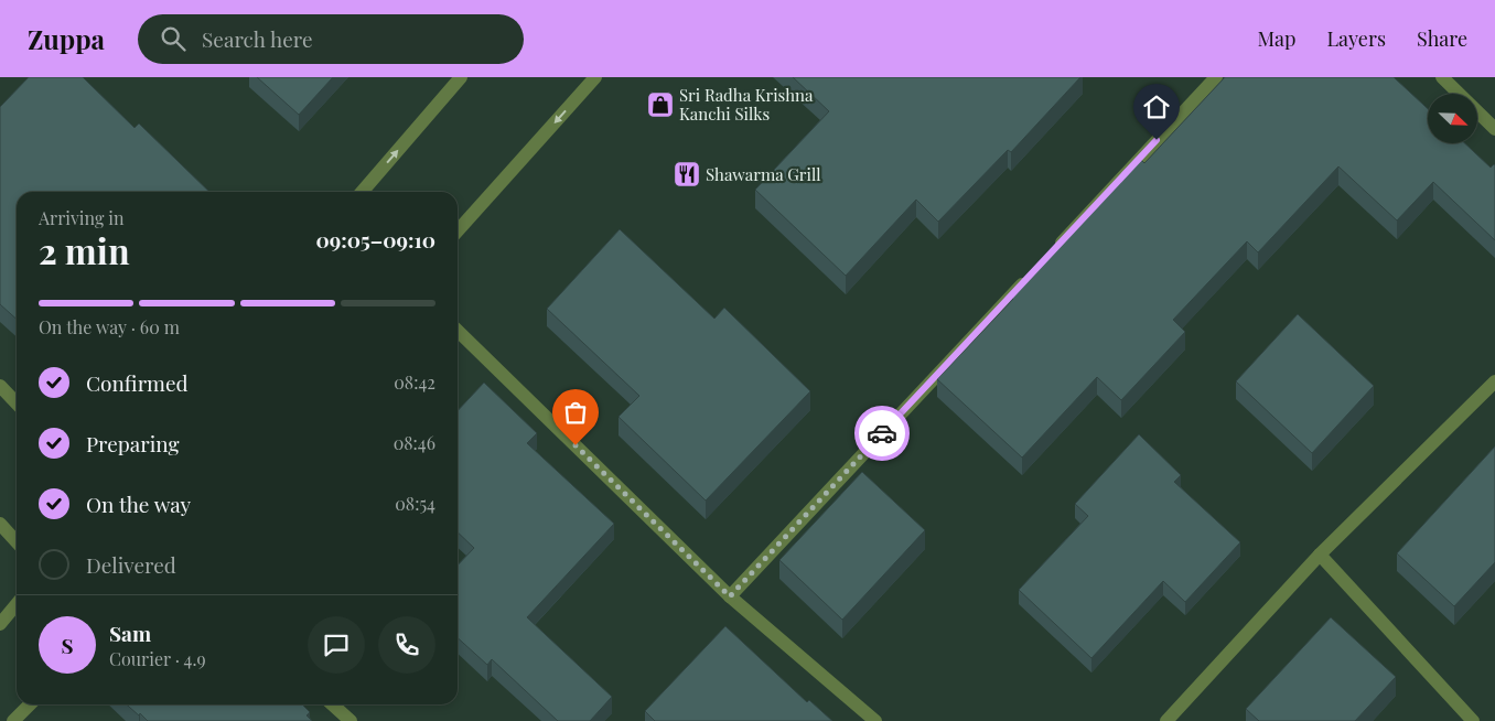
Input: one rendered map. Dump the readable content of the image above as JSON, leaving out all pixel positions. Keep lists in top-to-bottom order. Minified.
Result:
{"places":{"shop":["Sri Radha Krishna Kanchi Silks"],"restaurant":["Shawarma Grill"]},"north":"bottom right","page":{"header":"Zuppa","search":"Search here","nav":["Map","Layers","Share"],"heading":["2 min","Arriving in","09:05–09:10"],"panel":["Sam","Courier · 4.9"],"bar":"On the way · 60 m","list":[["Confirmed","08:42"],["Preparing","08:46"],["On the way","08:54"],"Delivered"],"round":"S"}}
